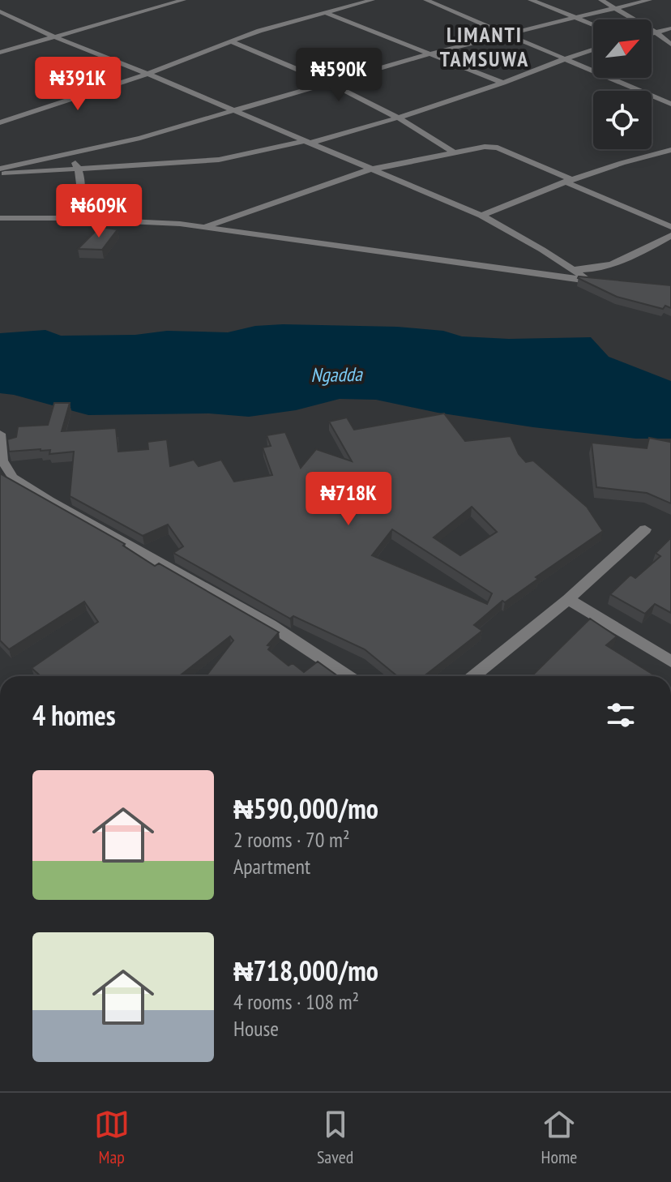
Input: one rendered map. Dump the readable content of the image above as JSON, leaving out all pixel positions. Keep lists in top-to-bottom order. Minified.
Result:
{"districts":["LIMANTI TAMSUWA"],"water":["Ngadda"],"north":"top right","page":{"price":["₦590K","₦391K","₦609K","₦718K"],"heading":"4 homes","list":[{"name":"₦590,000/mo","note":"2 rooms · 70 m² · Apartment"},{"name":"₦718,000/mo","note":"4 rooms · 108 m² · House"}],"tabs":["Map","Saved","Home"]}}
